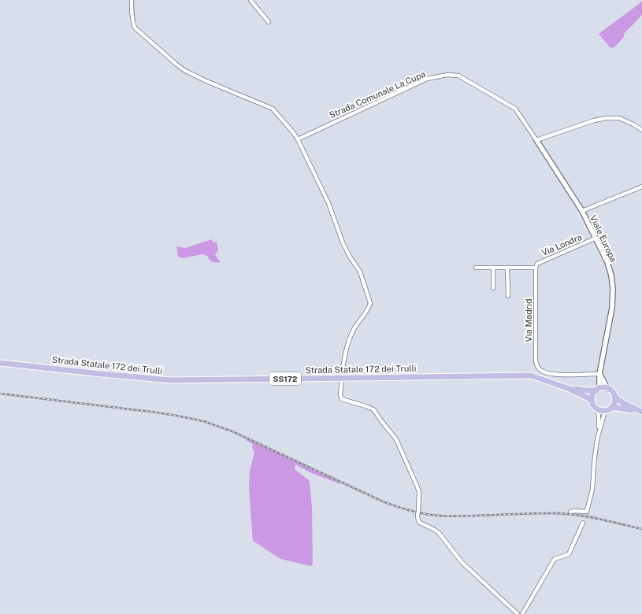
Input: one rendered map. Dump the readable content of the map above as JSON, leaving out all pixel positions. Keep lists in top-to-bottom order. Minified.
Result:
{"streets":{"main road":["Strada Statale 172 dei Trulli","SS172"],"street":["Strada Comunale La Cupa","Viale Europa","Via Londra","Via Madrid"]},"crossings":[["Strada Comunale La Cupa","Viale Europa"],["Viale Europa","Via Londra"],["Viale Europa","Via Madrid"],["Viale Europa","Strada Statale 172 dei Trulli"],["Via Londra","Via Madrid"]]}
